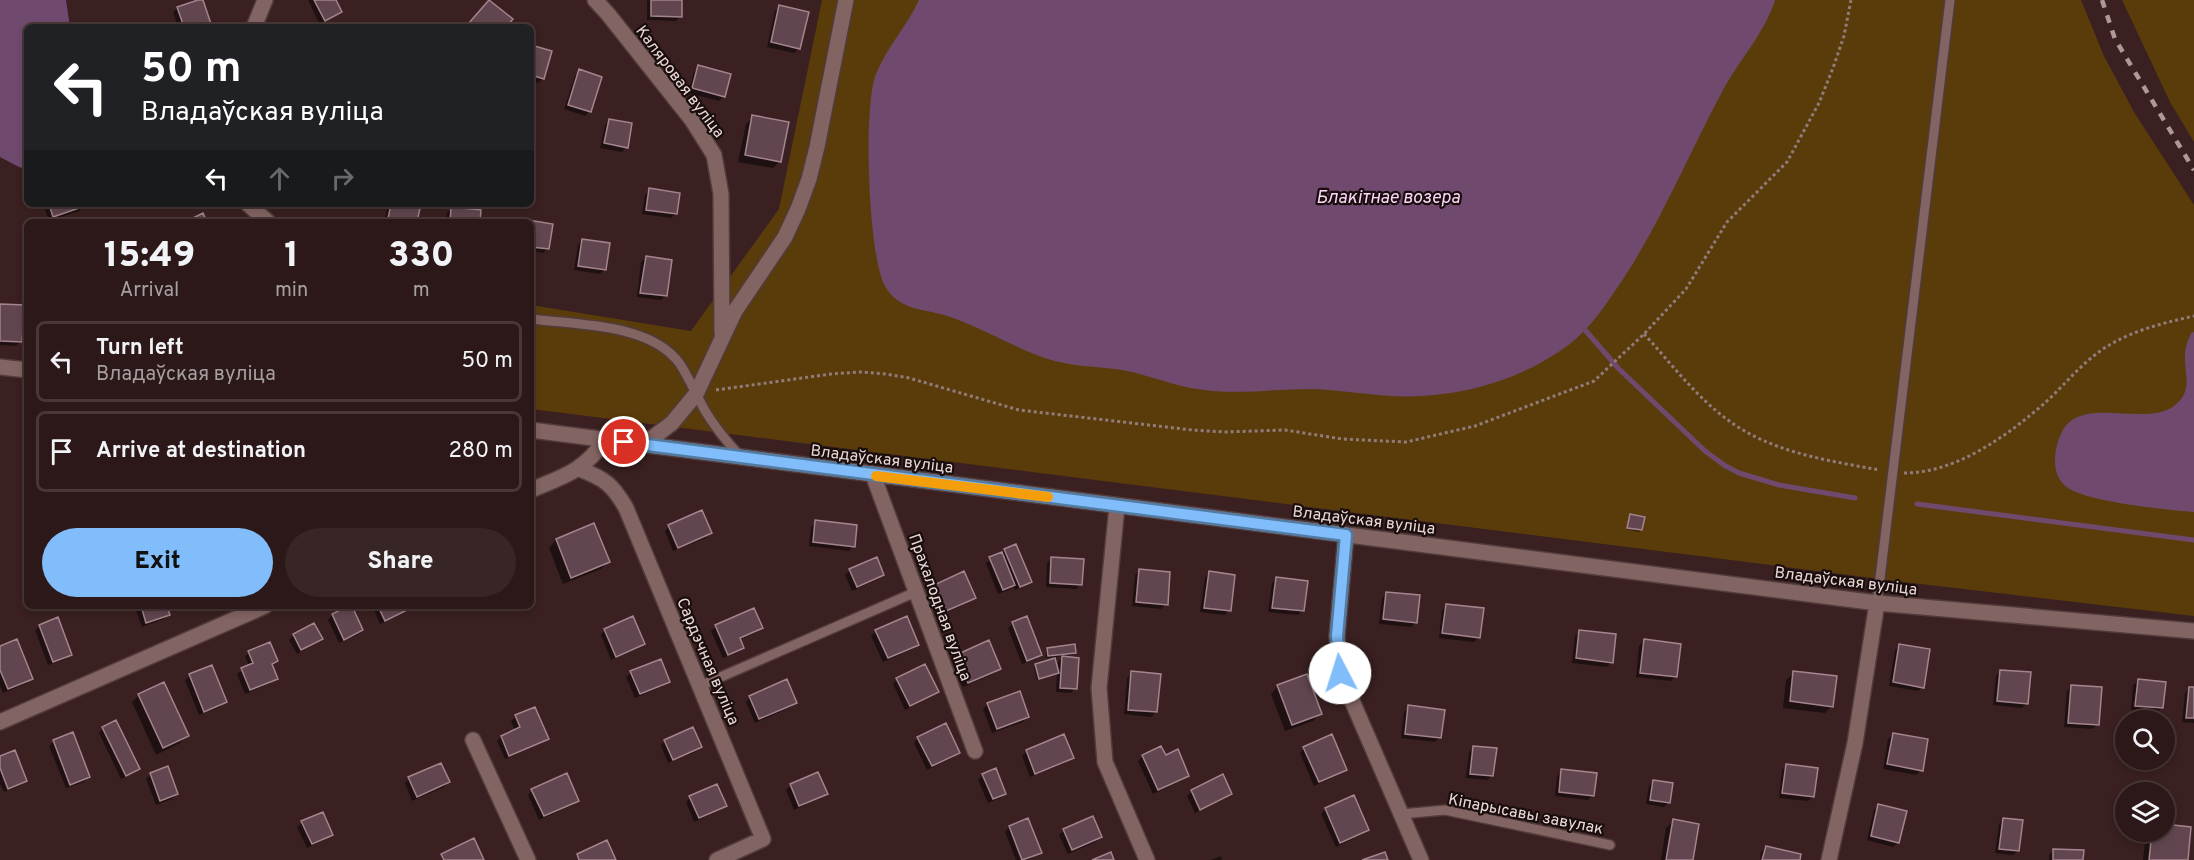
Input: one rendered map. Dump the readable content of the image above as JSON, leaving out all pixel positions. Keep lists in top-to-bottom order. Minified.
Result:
{"streets":{"street":["Каляровая вуліца","Владаўская вуліца","Прахалодная вуліца","Сардэчная вуліца"],"lane":["Кіпарысавы завулак"]},"crossings":[["Владаўская вуліца","Прахалодная вуліца"]],"water":["Блакітнае возера"],"page":{"turn":["50 m","Владаўская вуліца"],"eta":["15:49","Arrival","1","min","330","m"],"list":[{"name":"Turn left","note":"Владаўская вуліца","value":"50 m"},{"name":"Arrive at destination","value":"280 m"}],"buttons":["Exit","Share"]}}
